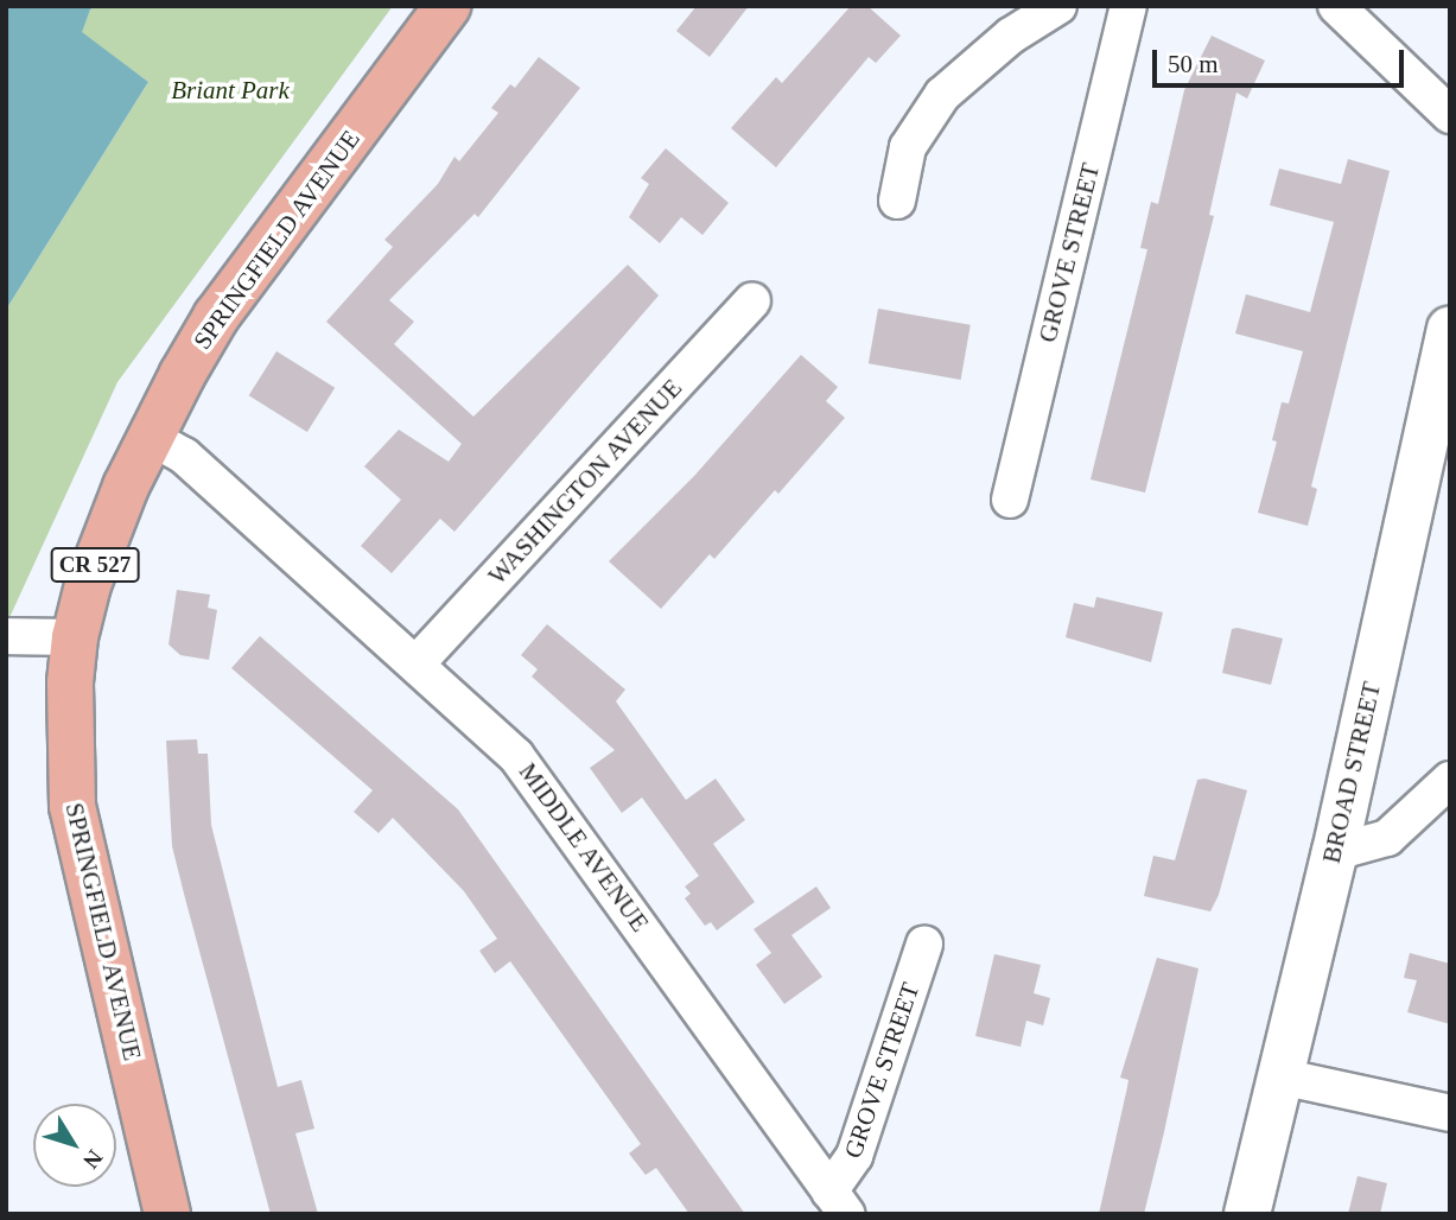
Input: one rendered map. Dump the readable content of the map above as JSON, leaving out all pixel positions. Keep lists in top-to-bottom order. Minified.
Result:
{"streets":{"main road":["SPRINGFIELD AVENUE","CR 527","BROAD STREET"],"street":["GROVE STREET","WASHINGTON AVENUE","MIDDLE AVENUE"]},"crossings":[["SPRINGFIELD AVENUE","MIDDLE AVENUE"],["GROVE STREET","MIDDLE AVENUE"],["WASHINGTON AVENUE","MIDDLE AVENUE"]],"parks":["Briant Park"],"scale_bar":"50 m","north":"bottom right"}
